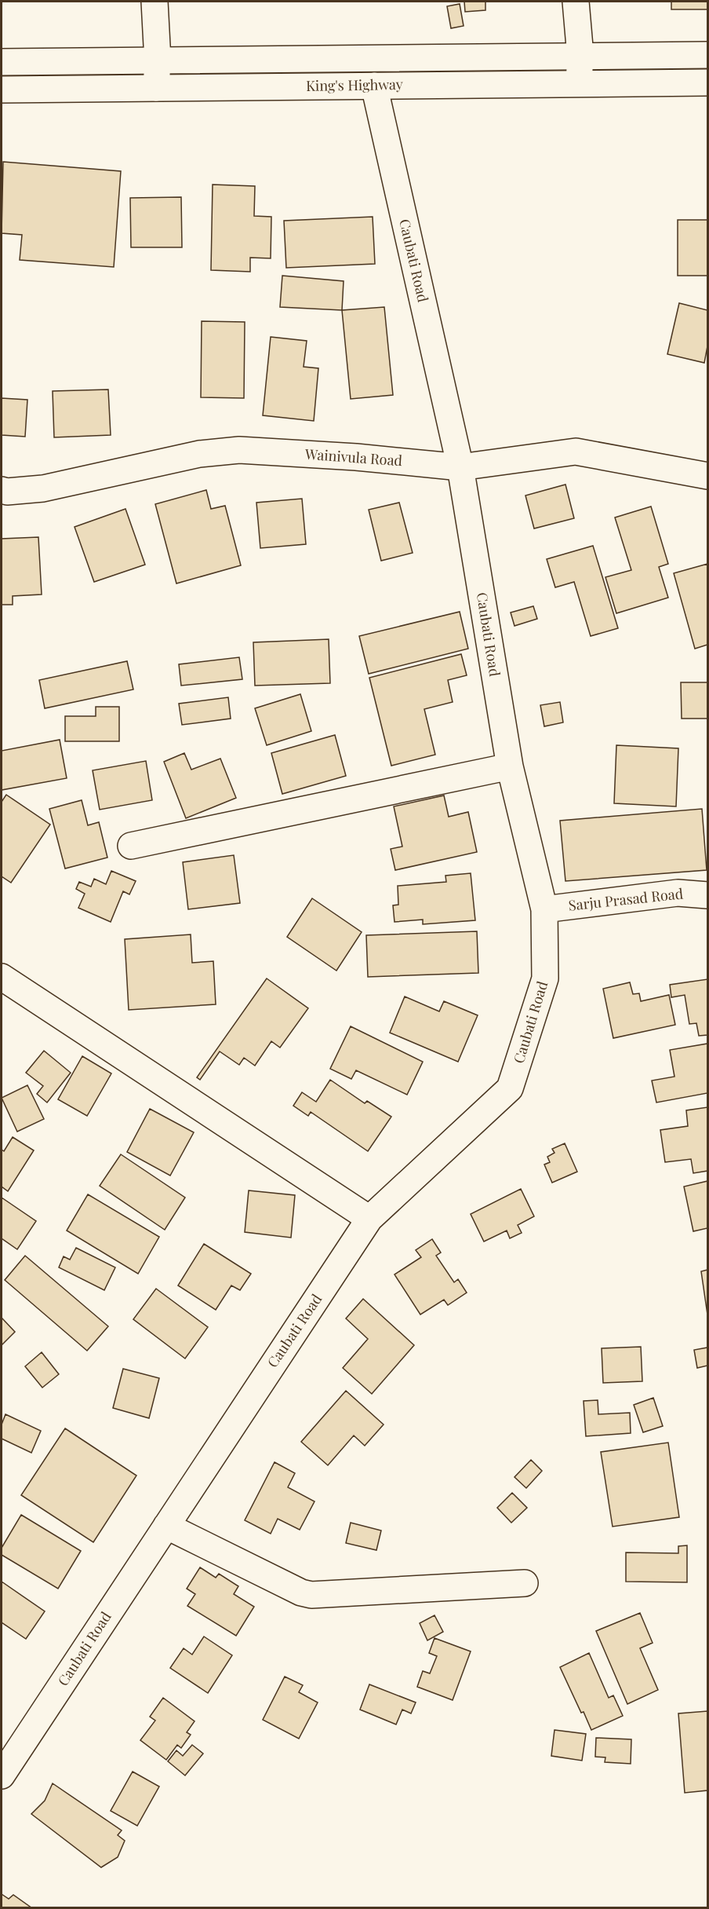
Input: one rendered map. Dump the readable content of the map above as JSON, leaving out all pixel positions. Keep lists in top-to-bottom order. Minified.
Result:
{"streets":{"main road":["King's Highway","Caubati Road","Wainivula Road","Sarju Prasad Road"]},"crossings":[["King's Highway","Caubati Road"],["Caubati Road","Wainivula Road"],["Caubati Road","Sarju Prasad Road"]]}
